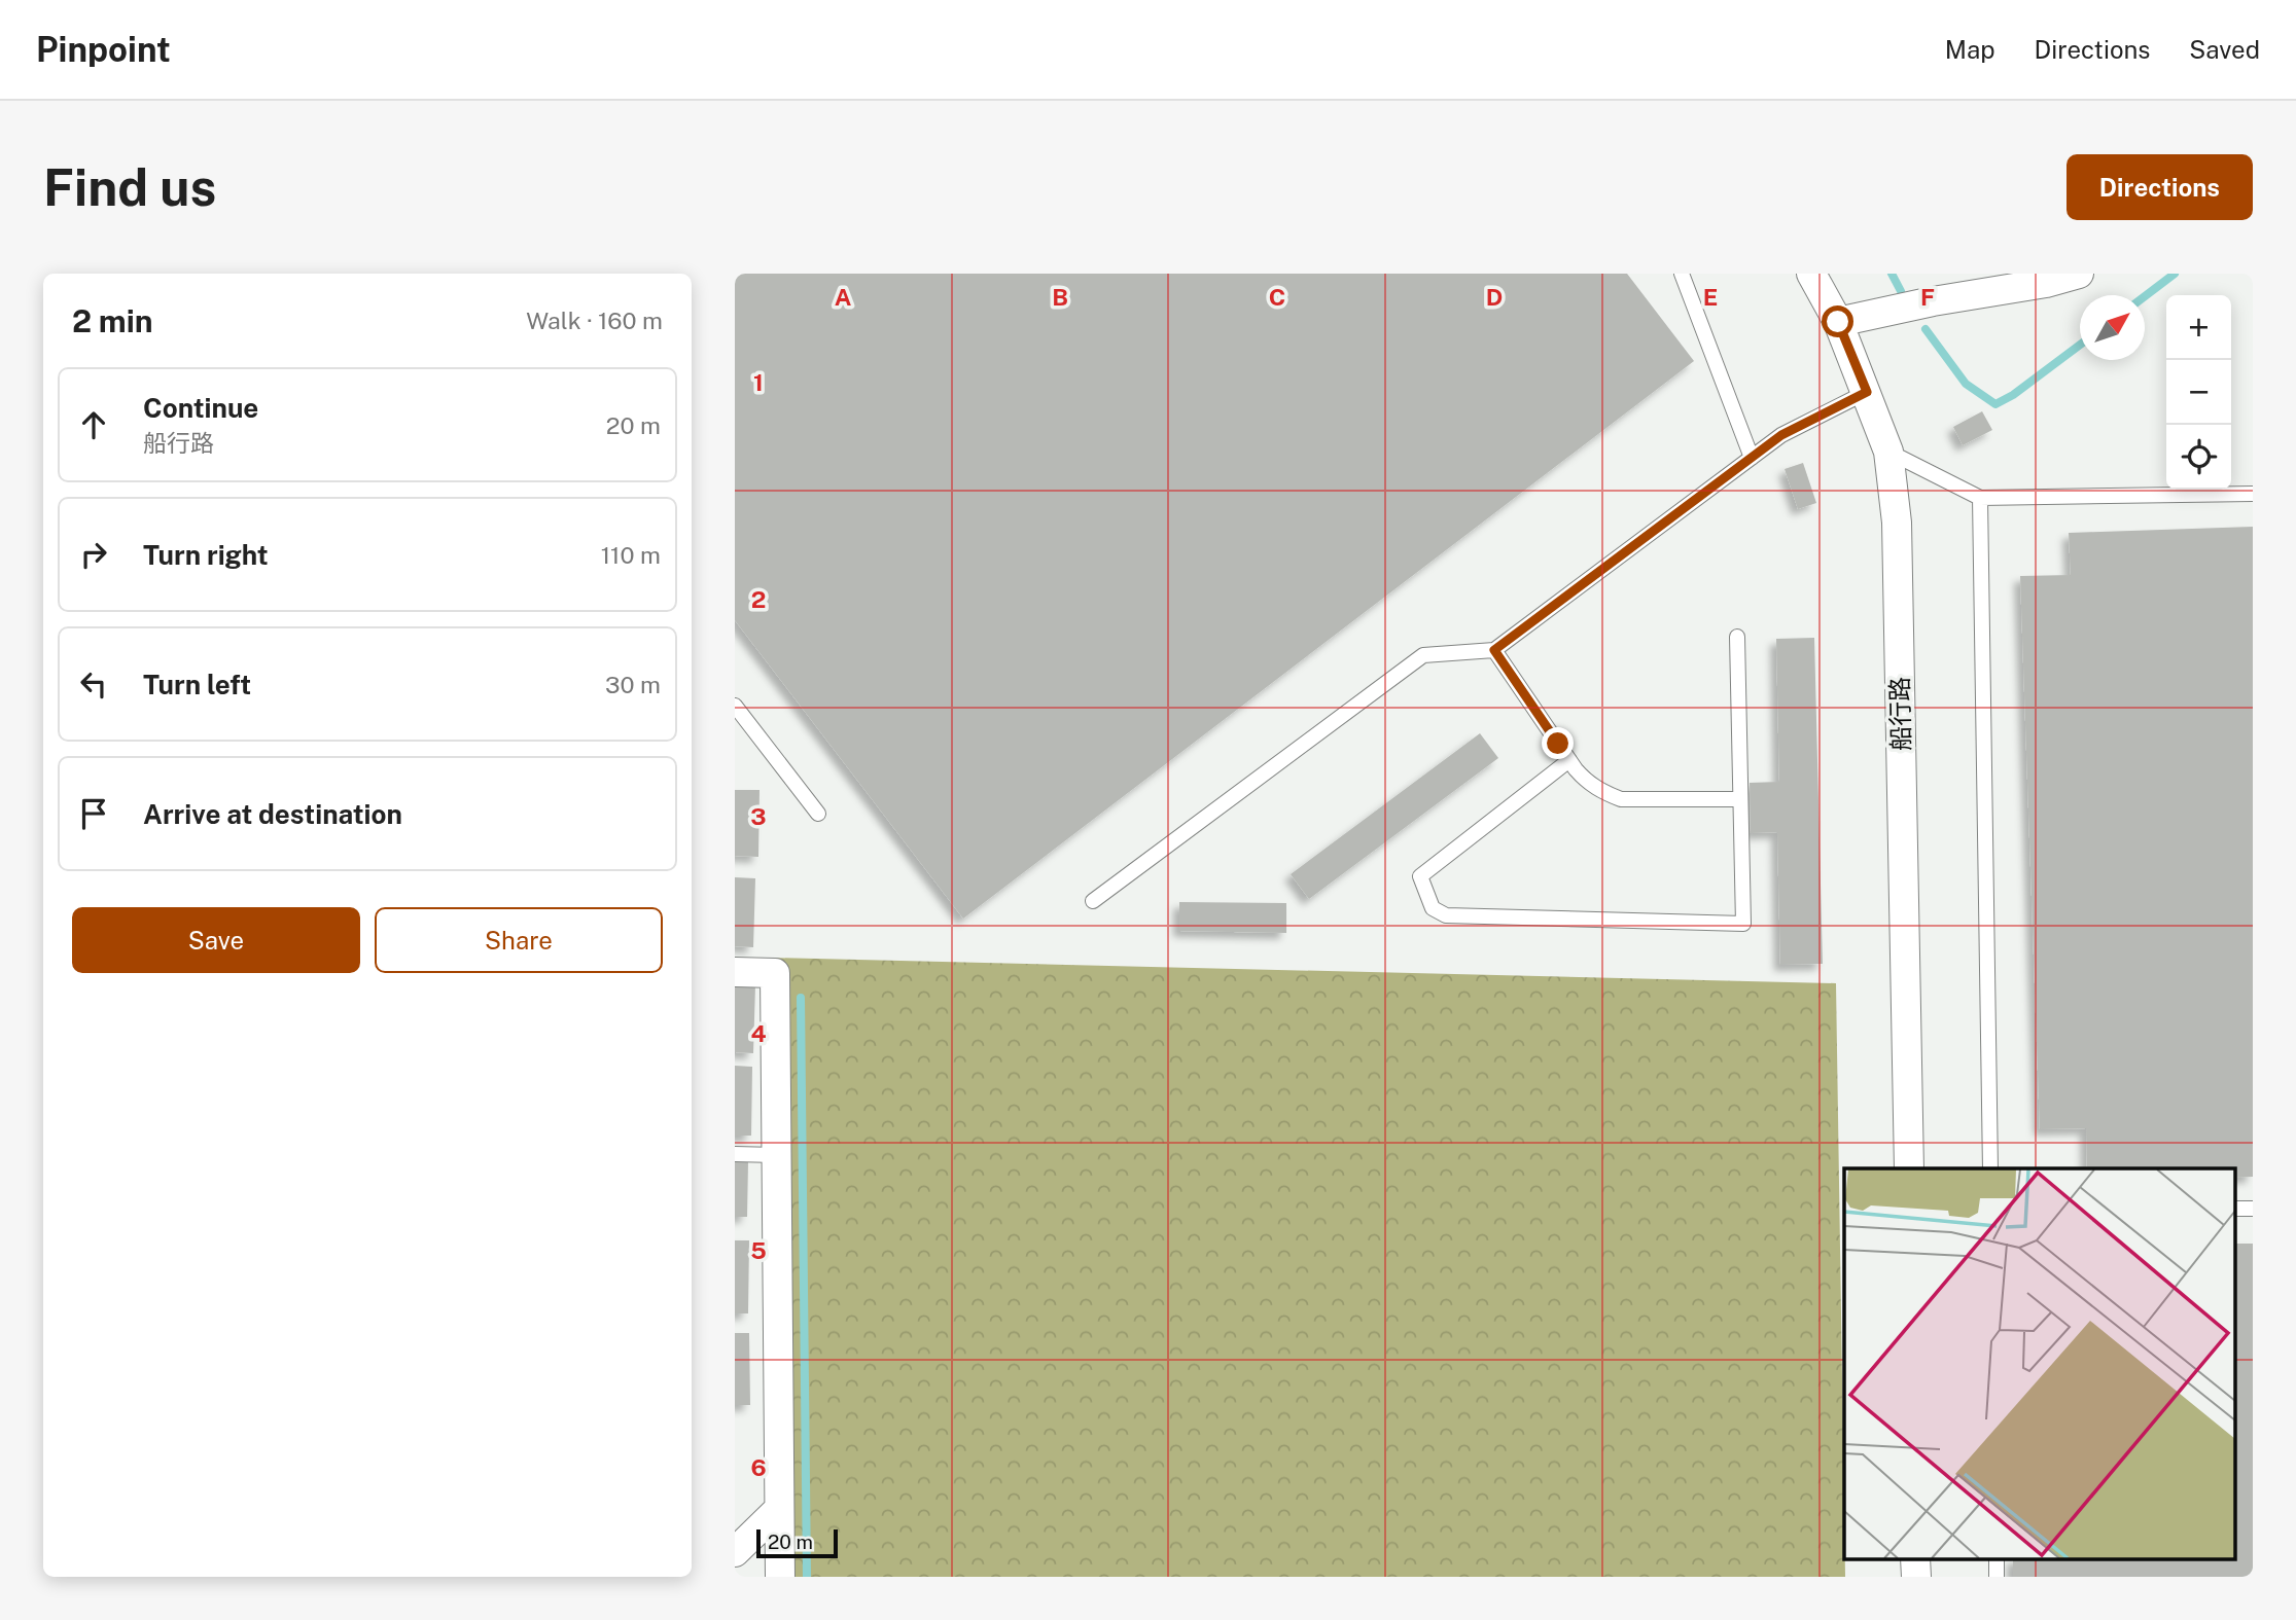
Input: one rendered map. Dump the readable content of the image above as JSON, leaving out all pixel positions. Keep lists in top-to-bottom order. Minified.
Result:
{"streets":{"street":["船行路"]},"scale_bar":"20 m","north":"top right","page":{"header":"Pinpoint","nav":["Map","Directions","Saved"],"buttons":["Directions",["Save","Share"]],"title":"Find us","heading":["2 min","Walk · 160 m"],"map_buttons":["+","−"],"list":[["Continue","船行路","20 m"],["Turn right","110 m"],["Turn left","30 m"],"Arrive at destination"],"scale":"20 m"},"grid":{"columns":["A","B","C","D","E","F"],"rows":["1","2","3","4","5","6"]}}
